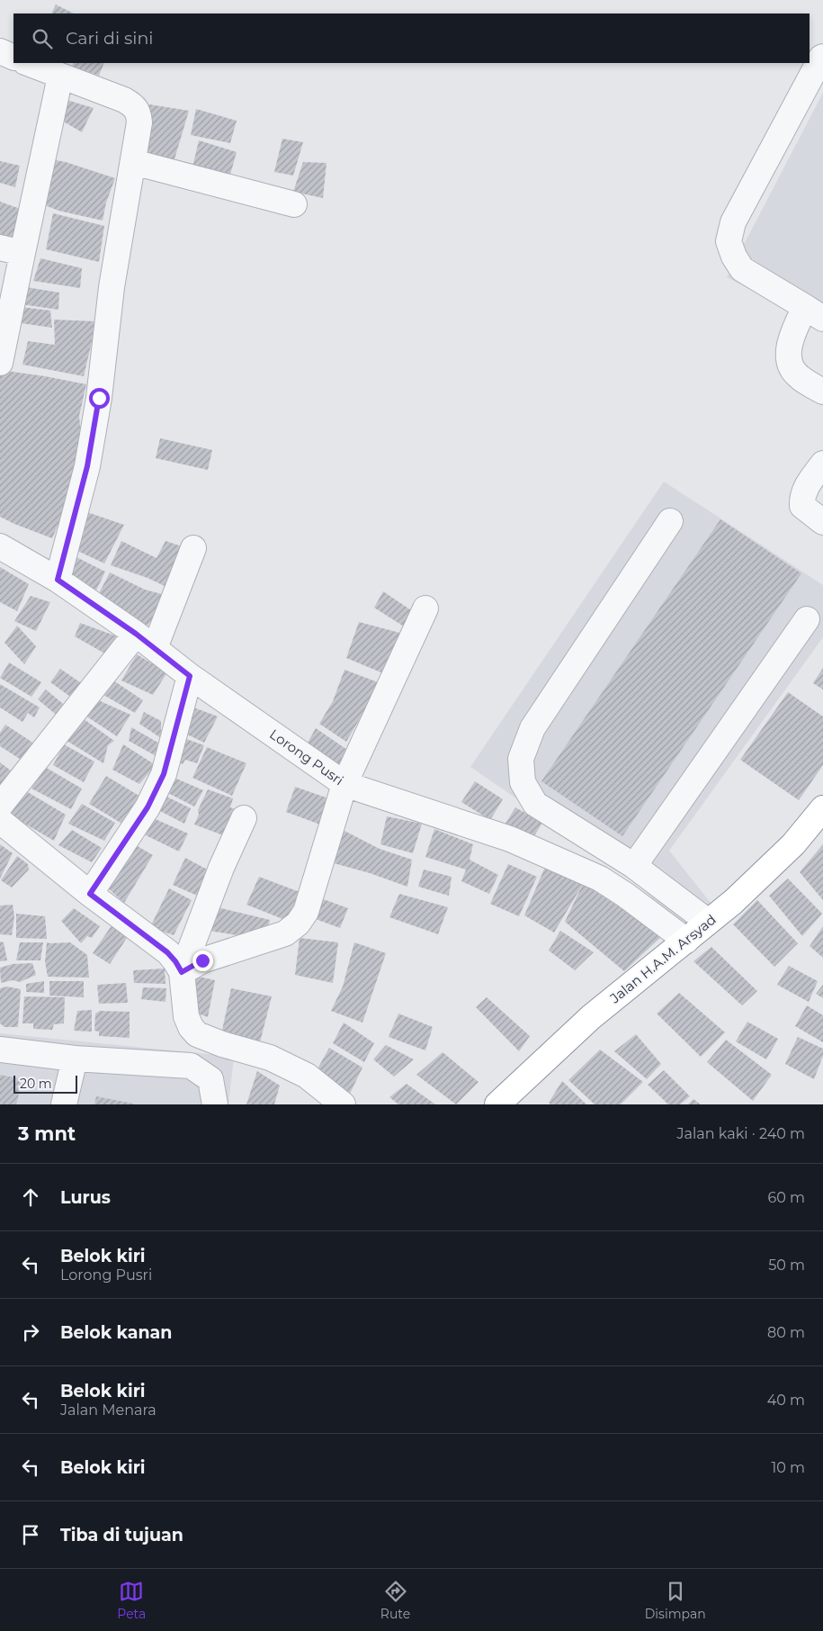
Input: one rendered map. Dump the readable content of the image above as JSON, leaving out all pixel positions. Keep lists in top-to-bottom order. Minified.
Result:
{"streets":{"highway":["Jalan H.A.M. Arsyad"],"street":["Lorong Pusri"]},"crossings":[["Lorong Pusri","Jalan H.A.M. Arsyad"]],"scale_bar":"20 m","page":{"search":"Cari di sini","scale":"20 m","heading":["3 mnt","Jalan kaki · 240 m"],"list":[["Lurus","60 m"],["Belok kiri","Lorong Pusri","50 m"],["Belok kanan","80 m"],["Belok kiri","Jalan Menara","40 m"],["Belok kiri","10 m"],"Tiba di tujuan"],"nav":["Peta","Rute","Disimpan"]}}
